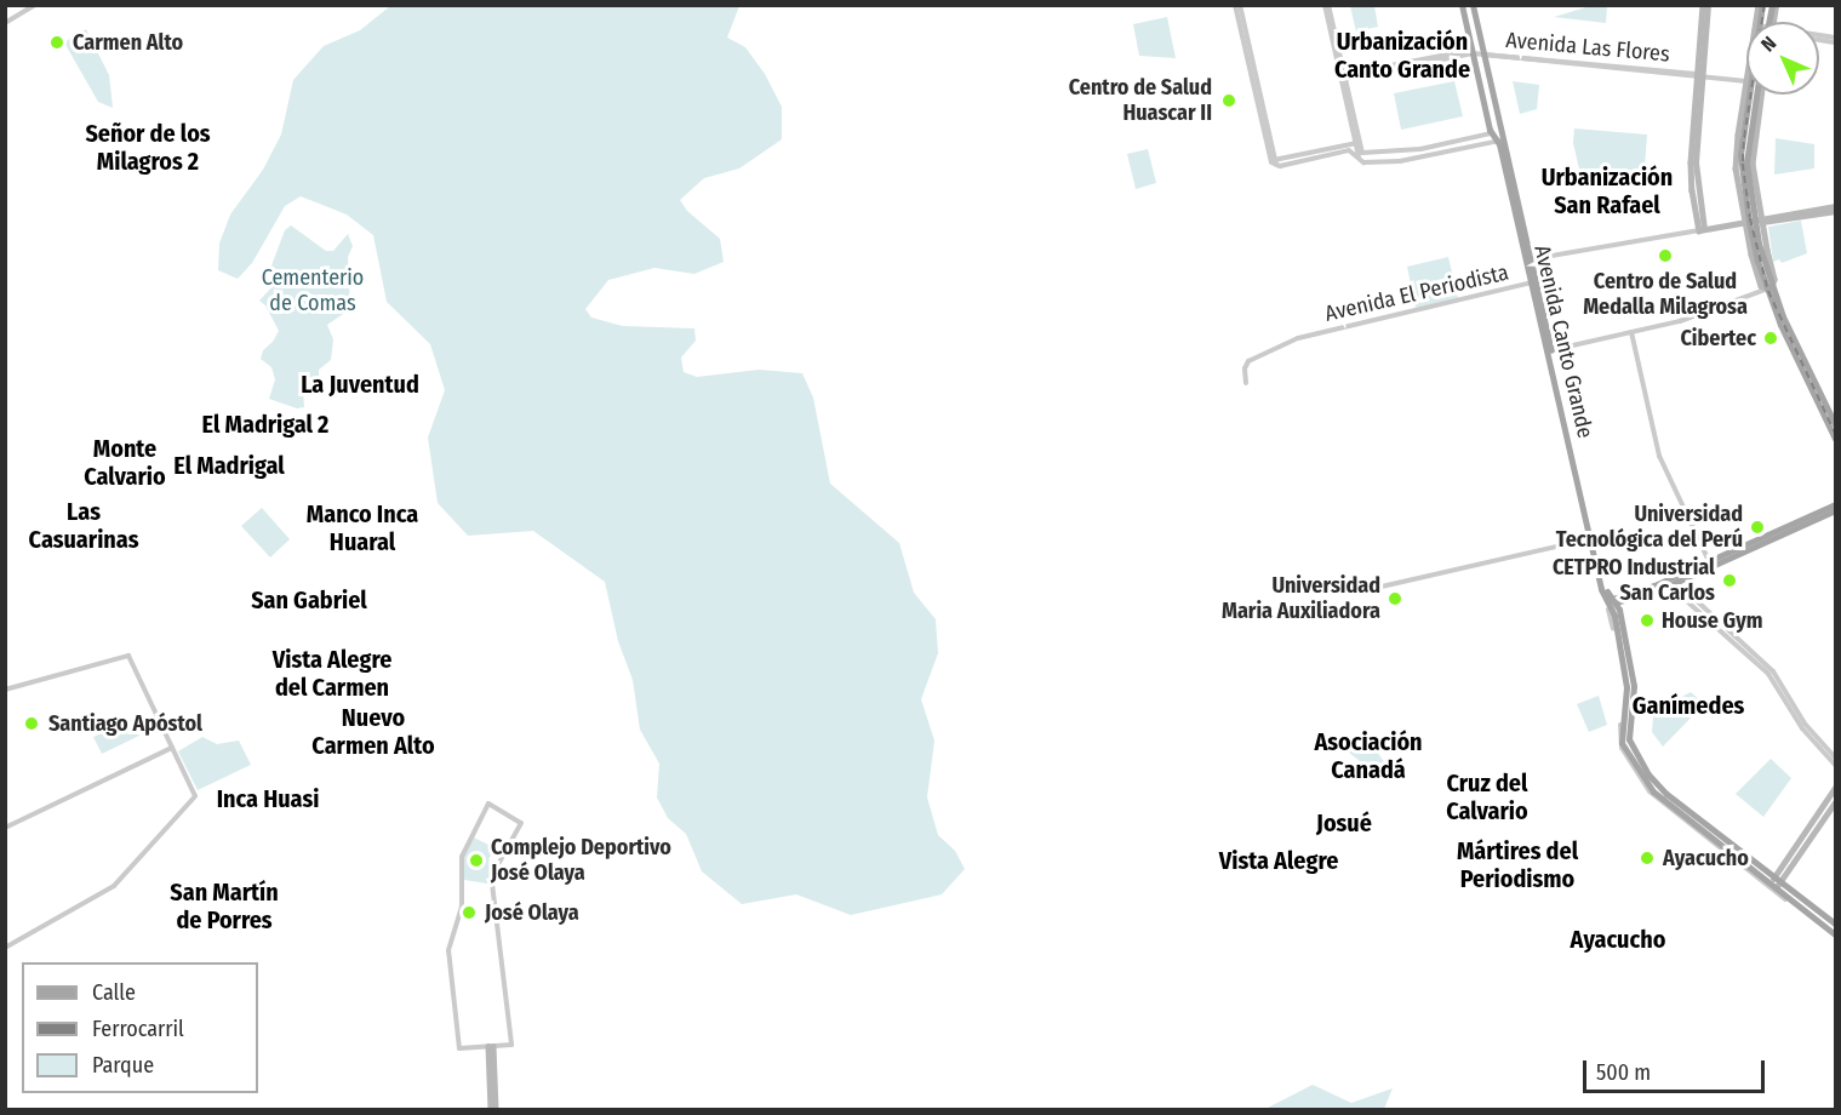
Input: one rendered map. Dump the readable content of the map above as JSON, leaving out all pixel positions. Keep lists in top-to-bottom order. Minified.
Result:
{"streets":{"main road":["Avenida Canto Grande"],"street":["Avenida Las Flores","Avenida El Periodista"]},"crossings":[["Avenida Las Flores","Avenida Canto Grande"],["Avenida El Periodista","Avenida Canto Grande"]],"districts":["Urbanización Canto Grande","Señor de los Milagros 2","Urbanización San Rafael","La Juventud","El Madrigal 2","Monte Calvario","El Madrigal","Las Casuarinas","Manco Inca Huaral","San Gabriel","Vista Alegre del Carmen","Ganímedes","Nuevo Carmen Alto","Asociación Canadá","Cruz del Calvario","Inca Huasi","Josué","Mártires del Periodismo","Vista Alegre","San Martín de Porres","Ayacucho"],"parks":["Cementerio de Comas"],"places":["Carmen Alto","Centro de Salud Huascar II","Centro de Salud Medalla Milagrosa","Cibertec","Universidad Tecnológica del Perú","CETPRO Industrial San Carlos","Universidad Maria Auxiliadora","House Gym","Santiago Apóstol","Ayacucho","Complejo Deportivo José Olaya","José Olaya"],"legend":["Calle","Ferrocarril","Parque"],"scale_bar":"500 m","north":"top left"}
